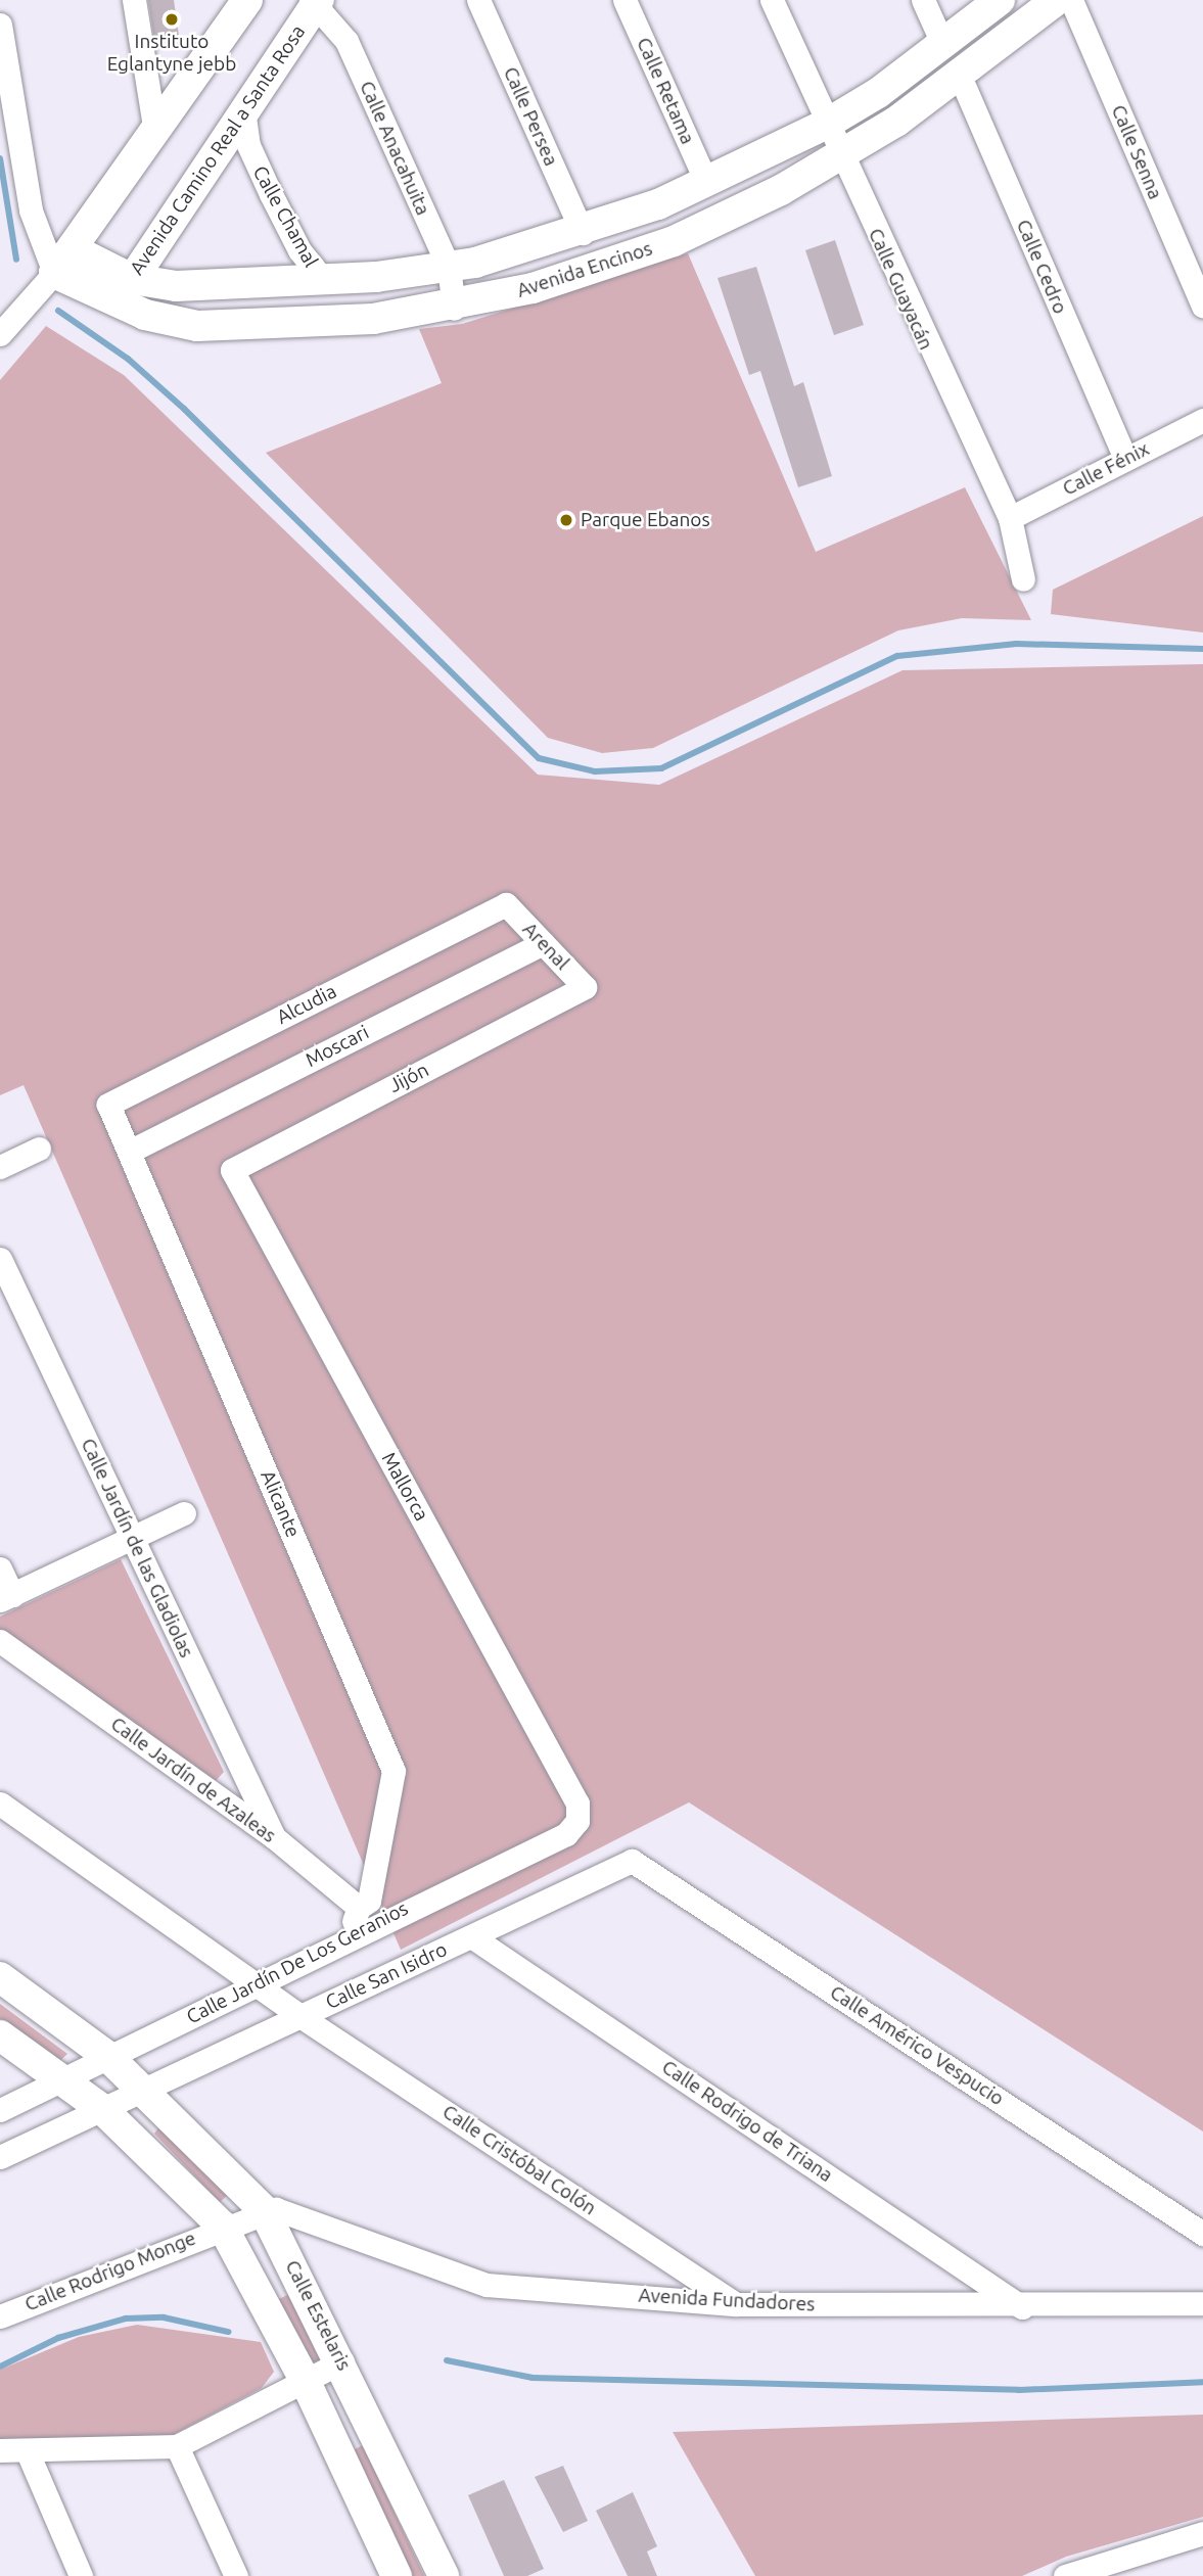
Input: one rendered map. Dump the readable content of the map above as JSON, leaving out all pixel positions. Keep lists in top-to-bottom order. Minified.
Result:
{"streets":{"street":["Calle Retama","Calle Persea","Calle Anacahuita","Avenida Camino Real a Santa Rosa","Calle Senna","Calle Chamal","Calle Cedro","Avenida Encinos","Calle Guayacán","Calle Fénix","Arenal","Alcudia","Moscari","Jijón","Mallorca","Alicante","Calle Jardín de las Gladiolas","Calle Jardín de Azaleas","Calle Jardín De Los Geranios","Calle San Isidro","Calle Américo Vespucio","Calle Rodrigo de Triana","Calle Cristóbal Colón","Calle Rodrigo Monge","Avenida Fundadores","Calle Estelaris"]},"crossings":[["Calle Retama","Avenida Encinos"],["Calle Persea","Avenida Encinos"],["Calle Anacahuita","Avenida Camino Real a Santa Rosa"],["Calle Anacahuita","Avenida Encinos"],["Avenida Camino Real a Santa Rosa","Calle Chamal"],["Avenida Camino Real a Santa Rosa","Avenida Encinos"],["Calle Chamal","Avenida Encinos"],["Calle Cedro","Avenida Encinos"],["Calle Cedro","Calle Fénix"],["Avenida Encinos","Calle Guayacán"],["Calle Guayacán","Calle Fénix"],["Arenal","Alcudia"],["Arenal","Moscari"],["Arenal","Jijón"],["Alcudia","Alicante"],["Moscari","Alicante"],["Jijón","Mallorca"],["Mallorca","Calle Jardín De Los Geranios"],["Alicante","Calle Jardín de Azaleas"],["Calle Jardín de las Gladiolas","Calle Jardín de Azaleas"],["Calle Jardín De Los Geranios","Calle Cristóbal Colón"],["Calle Jardín De Los Geranios","Calle Estelaris"],["Calle San Isidro","Calle Américo Vespucio"],["Calle San Isidro","Calle Rodrigo de Triana"],["Calle San Isidro","Calle Cristóbal Colón"],["Calle San Isidro","Calle Estelaris"],["Calle Rodrigo de Triana","Avenida Fundadores"],["Calle Cristóbal Colón","Avenida Fundadores"],["Calle Rodrigo Monge","Avenida Fundadores"],["Calle Rodrigo Monge","Calle Estelaris"],["Avenida Fundadores","Calle Estelaris"]],"places":["Instituto Eglantyne jebb","Parque Ebanos"]}
